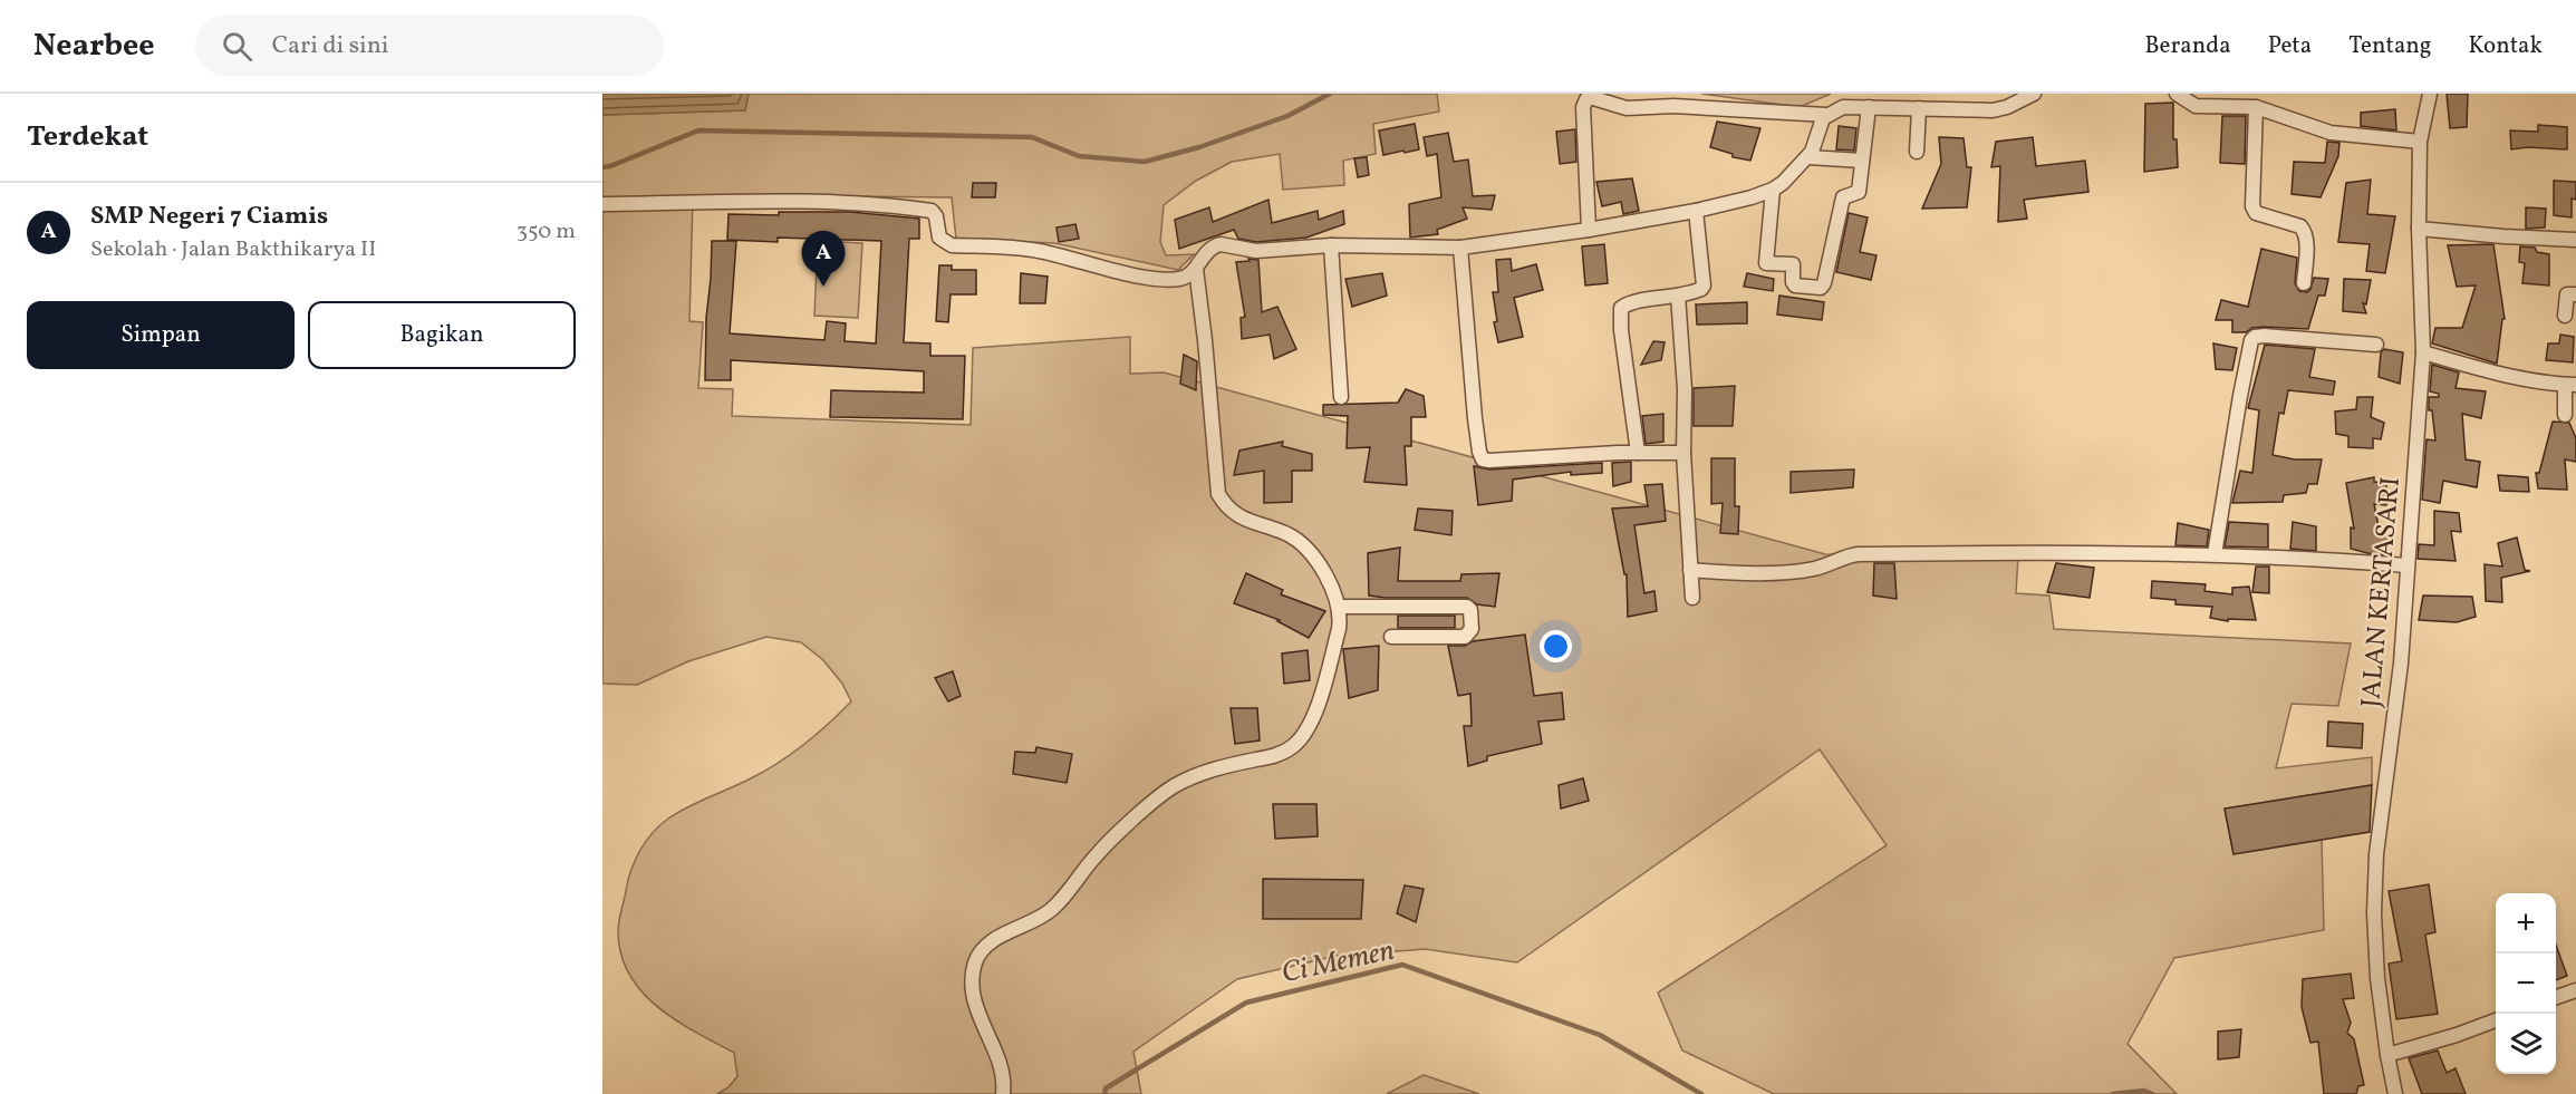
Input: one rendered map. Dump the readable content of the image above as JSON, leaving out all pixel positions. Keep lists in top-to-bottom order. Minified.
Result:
{"streets":{"street":["JALAN KERTASARI"]},"water":["Ci Memen"],"page":{"header":"Nearbee","search":"Cari di sini","nav":["Beranda","Peta","Tentang","Kontak"],"heading":"Terdekat","list":[{"mark":"A","name":"SMP Negeri 7 Ciamis","note":"Sekolah · Jalan Bakthikarya II","value":"350 m"}],"pins":"A","buttons":["Simpan","Bagikan"],"map_buttons":["+","−"]}}
